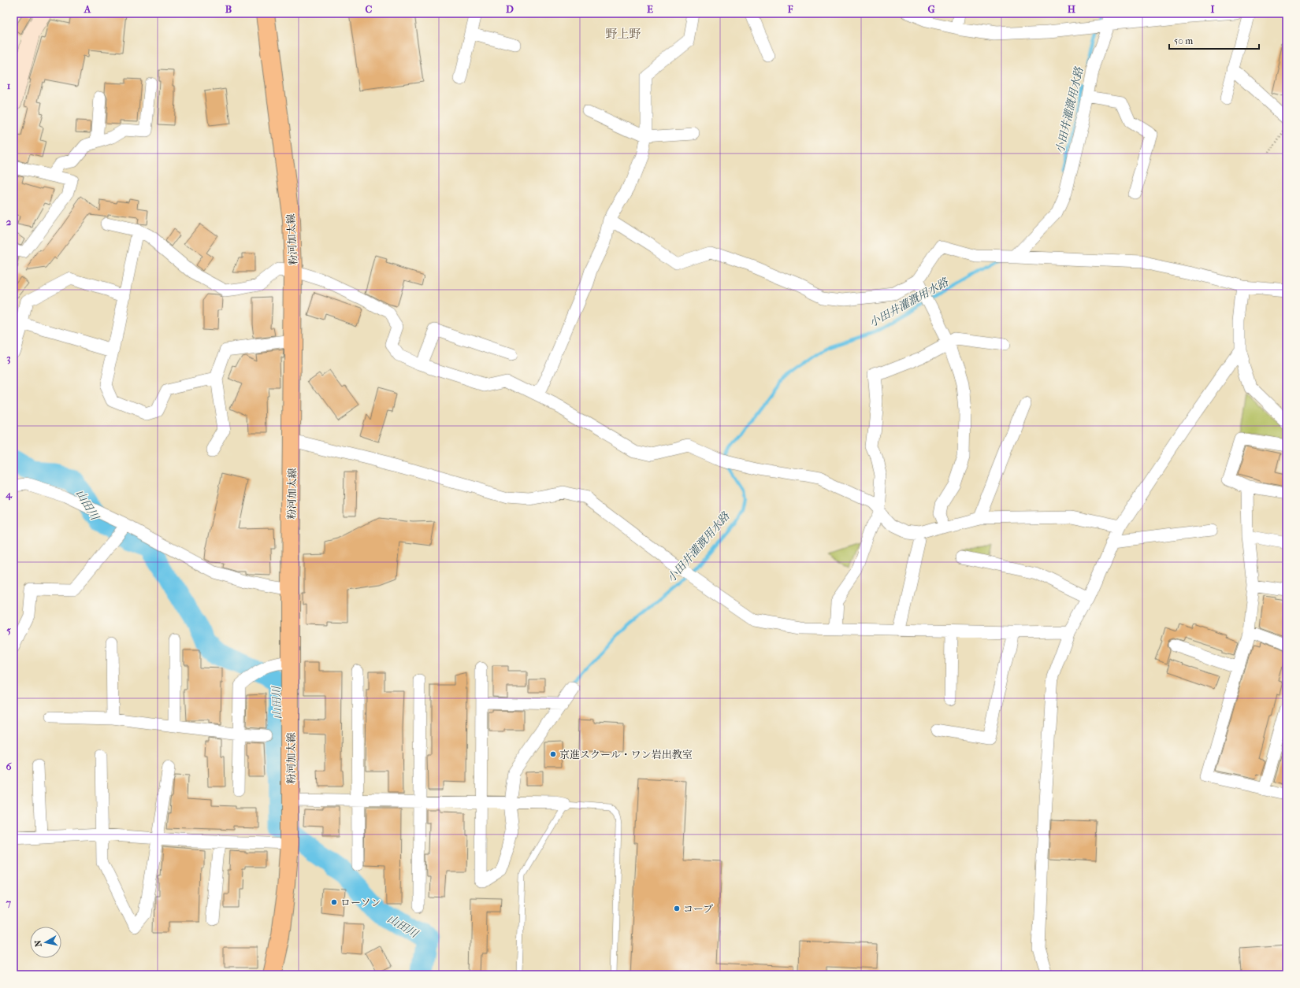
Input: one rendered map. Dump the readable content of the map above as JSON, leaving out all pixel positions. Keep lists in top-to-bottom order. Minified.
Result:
{"streets":{"main road":["粉河加太線"]},"districts":["野上野"],"water":["小田井灌漑用水路","山田川"],"places":["京進スクール・ワン岩出教室","ローソン","コープ"],"scale_bar":"50 m","north":"left","grid":{"columns":["A","B","C","D","E","F","G","H","I"],"rows":["1","2","3","4","5","6","7"]}}
